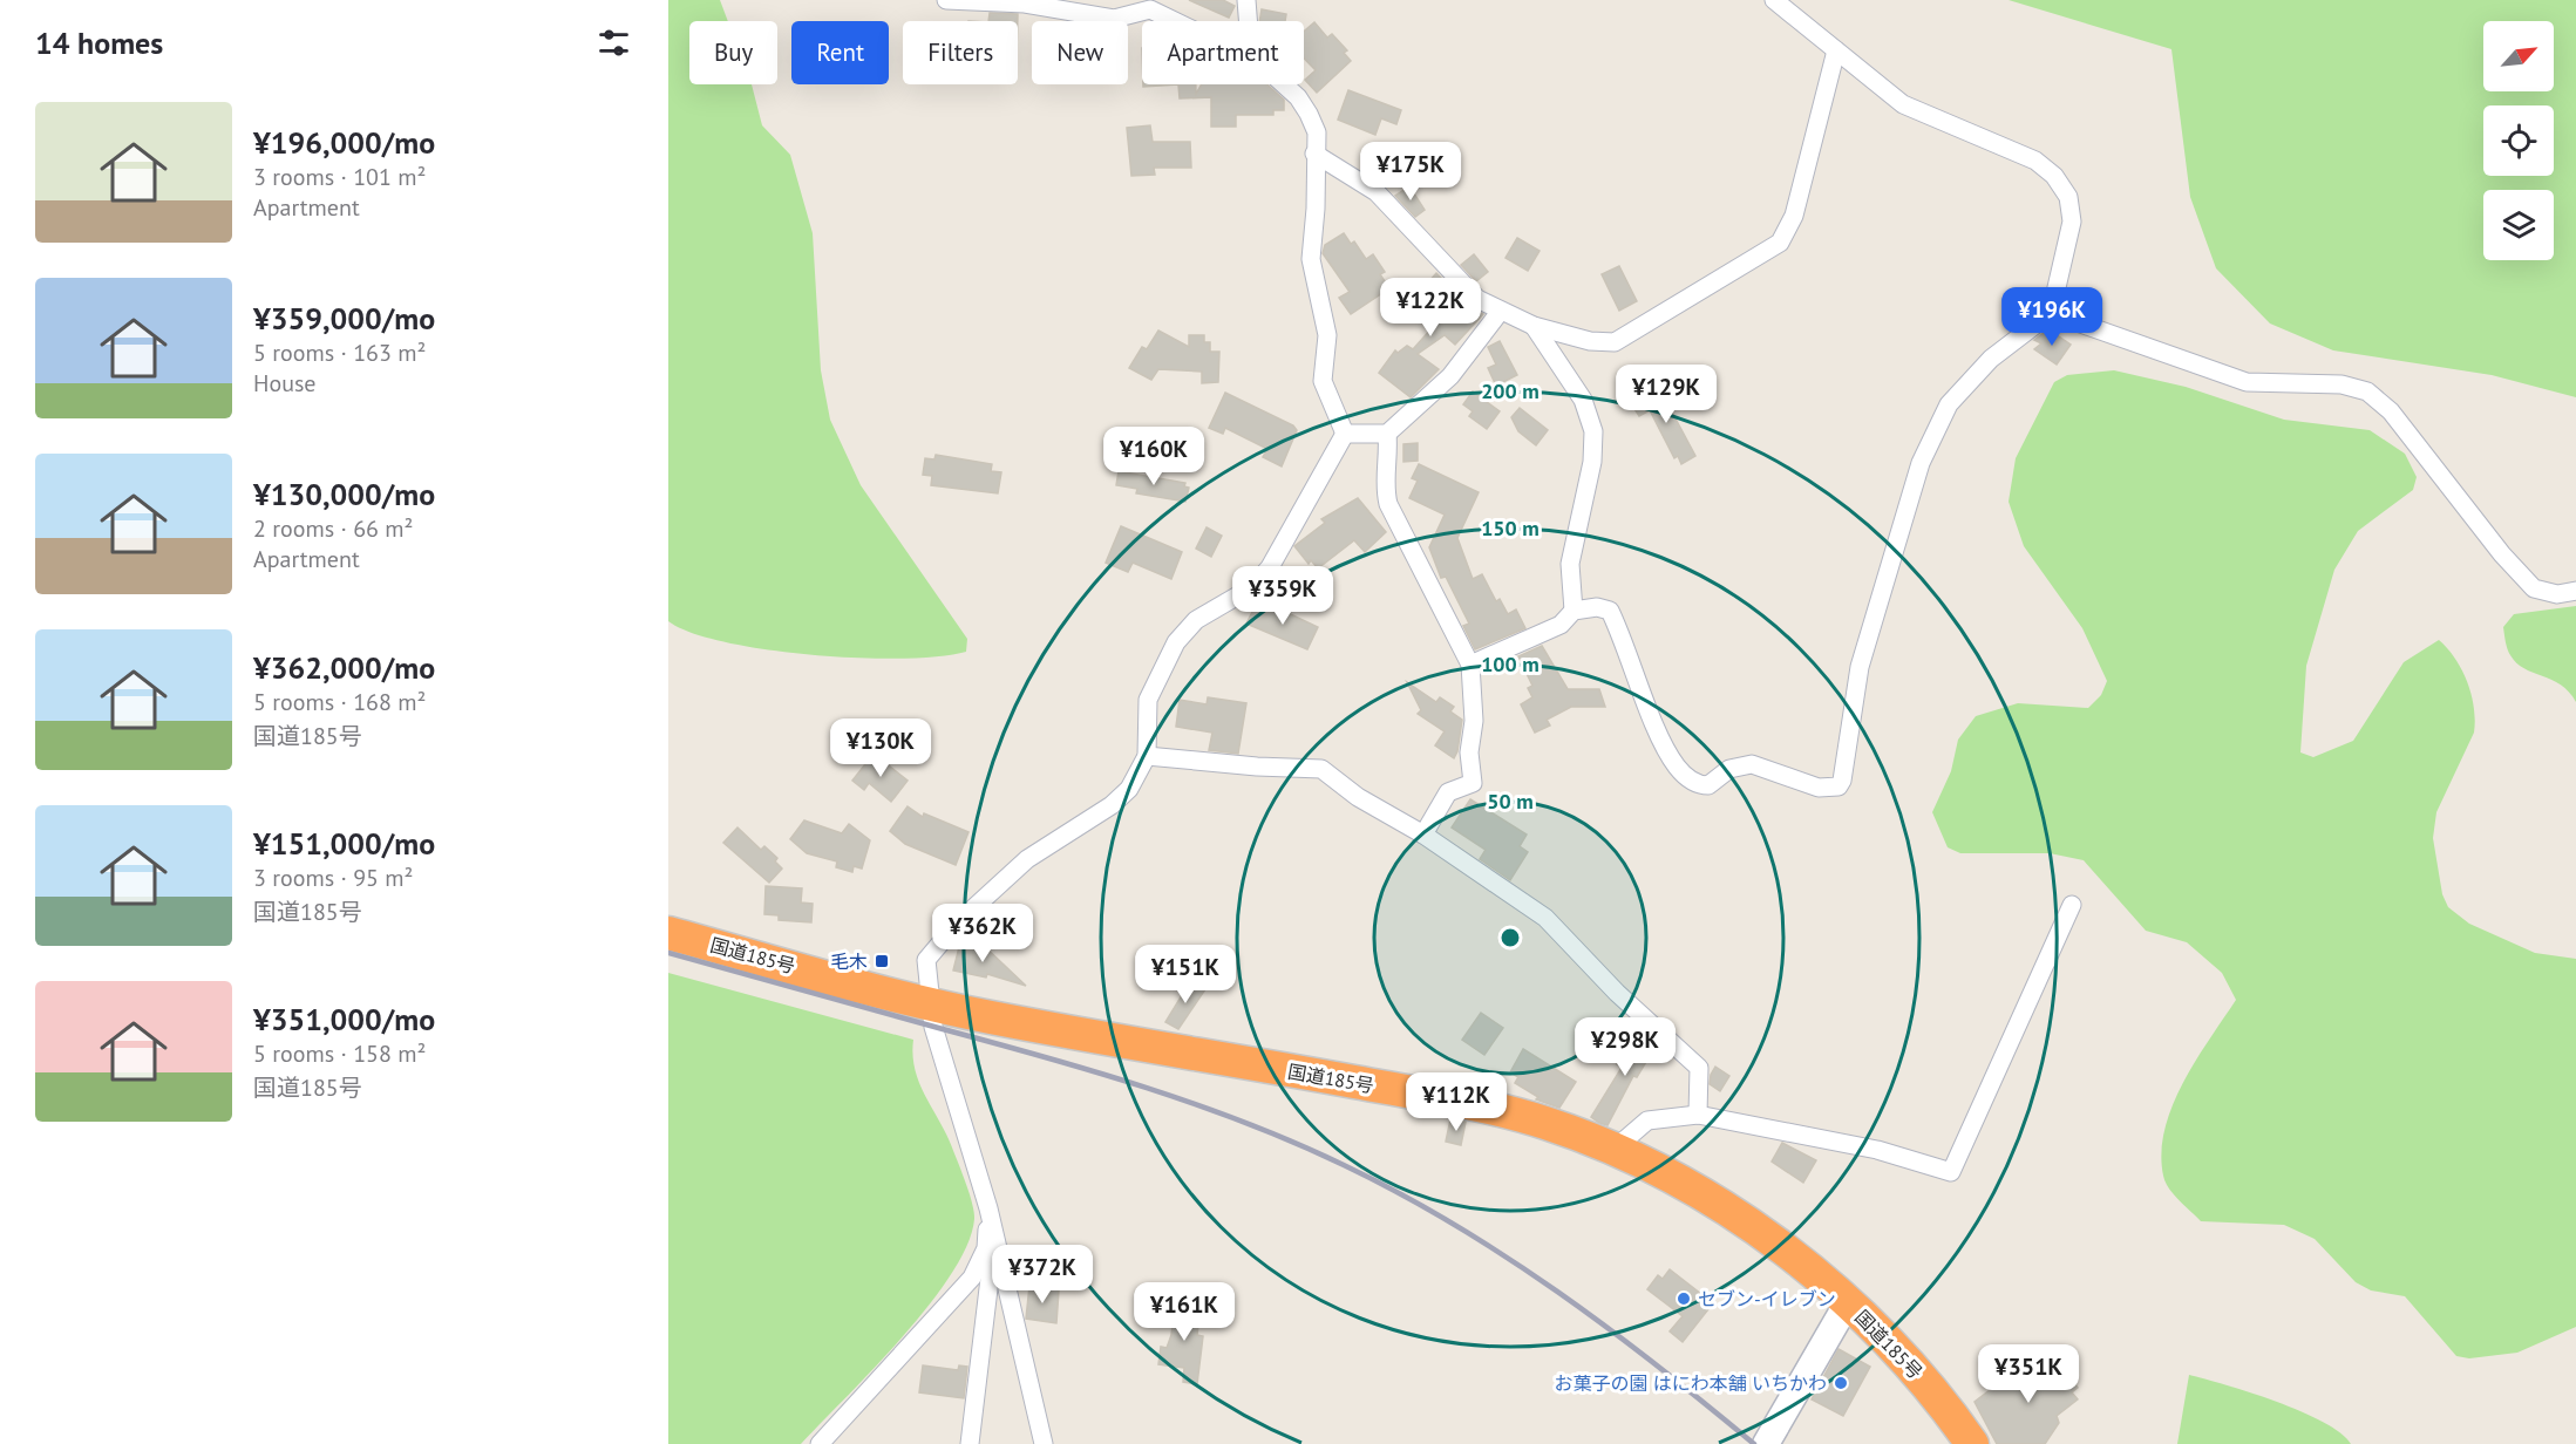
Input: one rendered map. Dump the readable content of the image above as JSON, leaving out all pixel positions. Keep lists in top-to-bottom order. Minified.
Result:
{"streets":{"highway":["国道185号"]},"places":{"transit":["毛木"],"other":["セブン-イレブン","お菓子の園 はにわ本舗 いちかわ"]},"north":"top right","page":{"heading":"14 homes","chip":["Buy","Rent","Filters","New","Apartment"],"list":[{"name":"¥196,000/mo","note":"3 rooms · 101 m² · Apartment"},{"name":"¥359,000/mo","note":"5 rooms · 163 m² · House"},{"name":"¥130,000/mo","note":"2 rooms · 66 m² · Apartment"},{"name":"¥362,000/mo","note":"5 rooms · 168 m² · 国道185号"},{"name":"¥151,000/mo","note":"3 rooms · 95 m² · 国道185号"},{"name":"¥351,000/mo","note":"5 rooms · 158 m² · 国道185号"}],"price":["¥175K","¥122K","¥196K","¥129K","¥160K","¥359K","¥130K","¥362K","¥151K","¥298K","¥112K","¥372K","¥161K","¥351K"]},"rings":["200 m","150 m","100 m","50 m"]}
